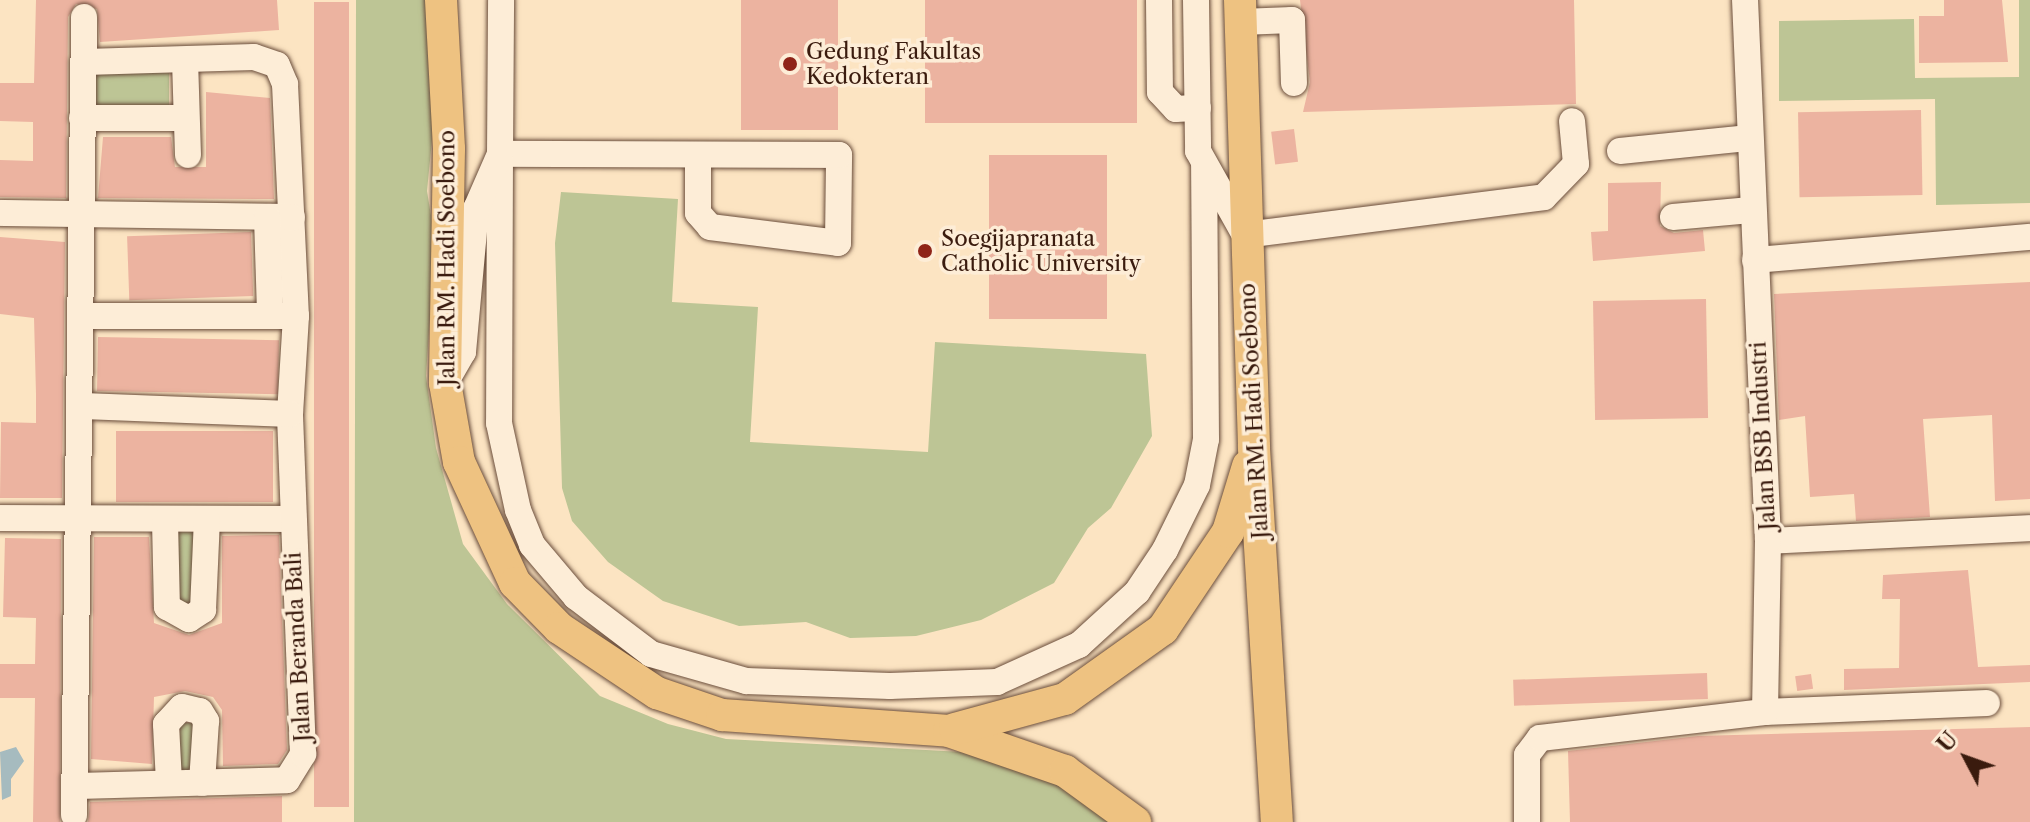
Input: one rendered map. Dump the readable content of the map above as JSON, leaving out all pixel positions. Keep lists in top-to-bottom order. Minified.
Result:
{"streets":{"main road":["Jalan RM. Hadi Soebono"],"street":["Jalan BSB Industri","Jalan Beranda Bali"]},"places":["Gedung Fakultas Kedokteran","Soegijapranata Catholic University"],"north":"top left"}
